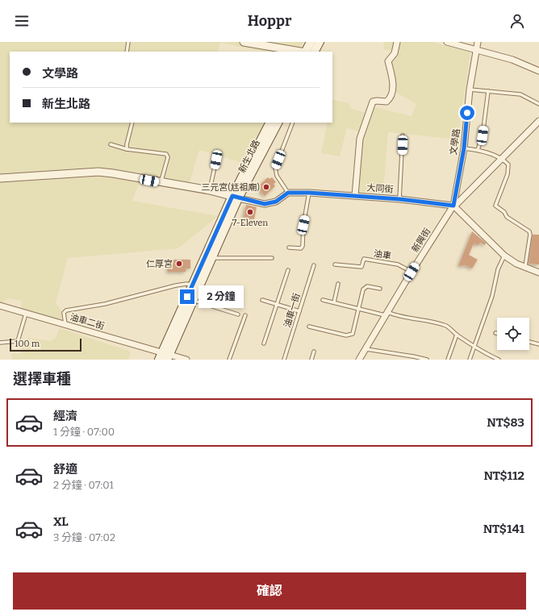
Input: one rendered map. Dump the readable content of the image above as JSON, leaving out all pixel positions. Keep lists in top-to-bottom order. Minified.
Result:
{"streets":{"main road":["新生北路"],"street":["文學路","大同街","新興街","油車二街"],"lane":["油車","油車一街"]},"crossings":[["文學路","大同街"],["文學路","新興街"],["新生北路","油車二街"],["大同街","新興街"],["新興街","油車"]],"places":["三元宮(尪祖廟)","7-Eleven","仁厚宮"],"scale_bar":"100 m","page":{"header":"Hoppr","banner":["文學路","新生北路"],"bubble":"2 分鐘","scale":"100 m","heading":"選擇車種","list":[{"name":"經濟","note":"1 分鐘 · 07:00","value":"NT$83"},{"name":"舒適","note":"2 分鐘 · 07:01","value":"NT$112"},{"name":"XL","note":"3 分鐘 · 07:02","value":"NT$141"}],"buttons":"確認"}}
